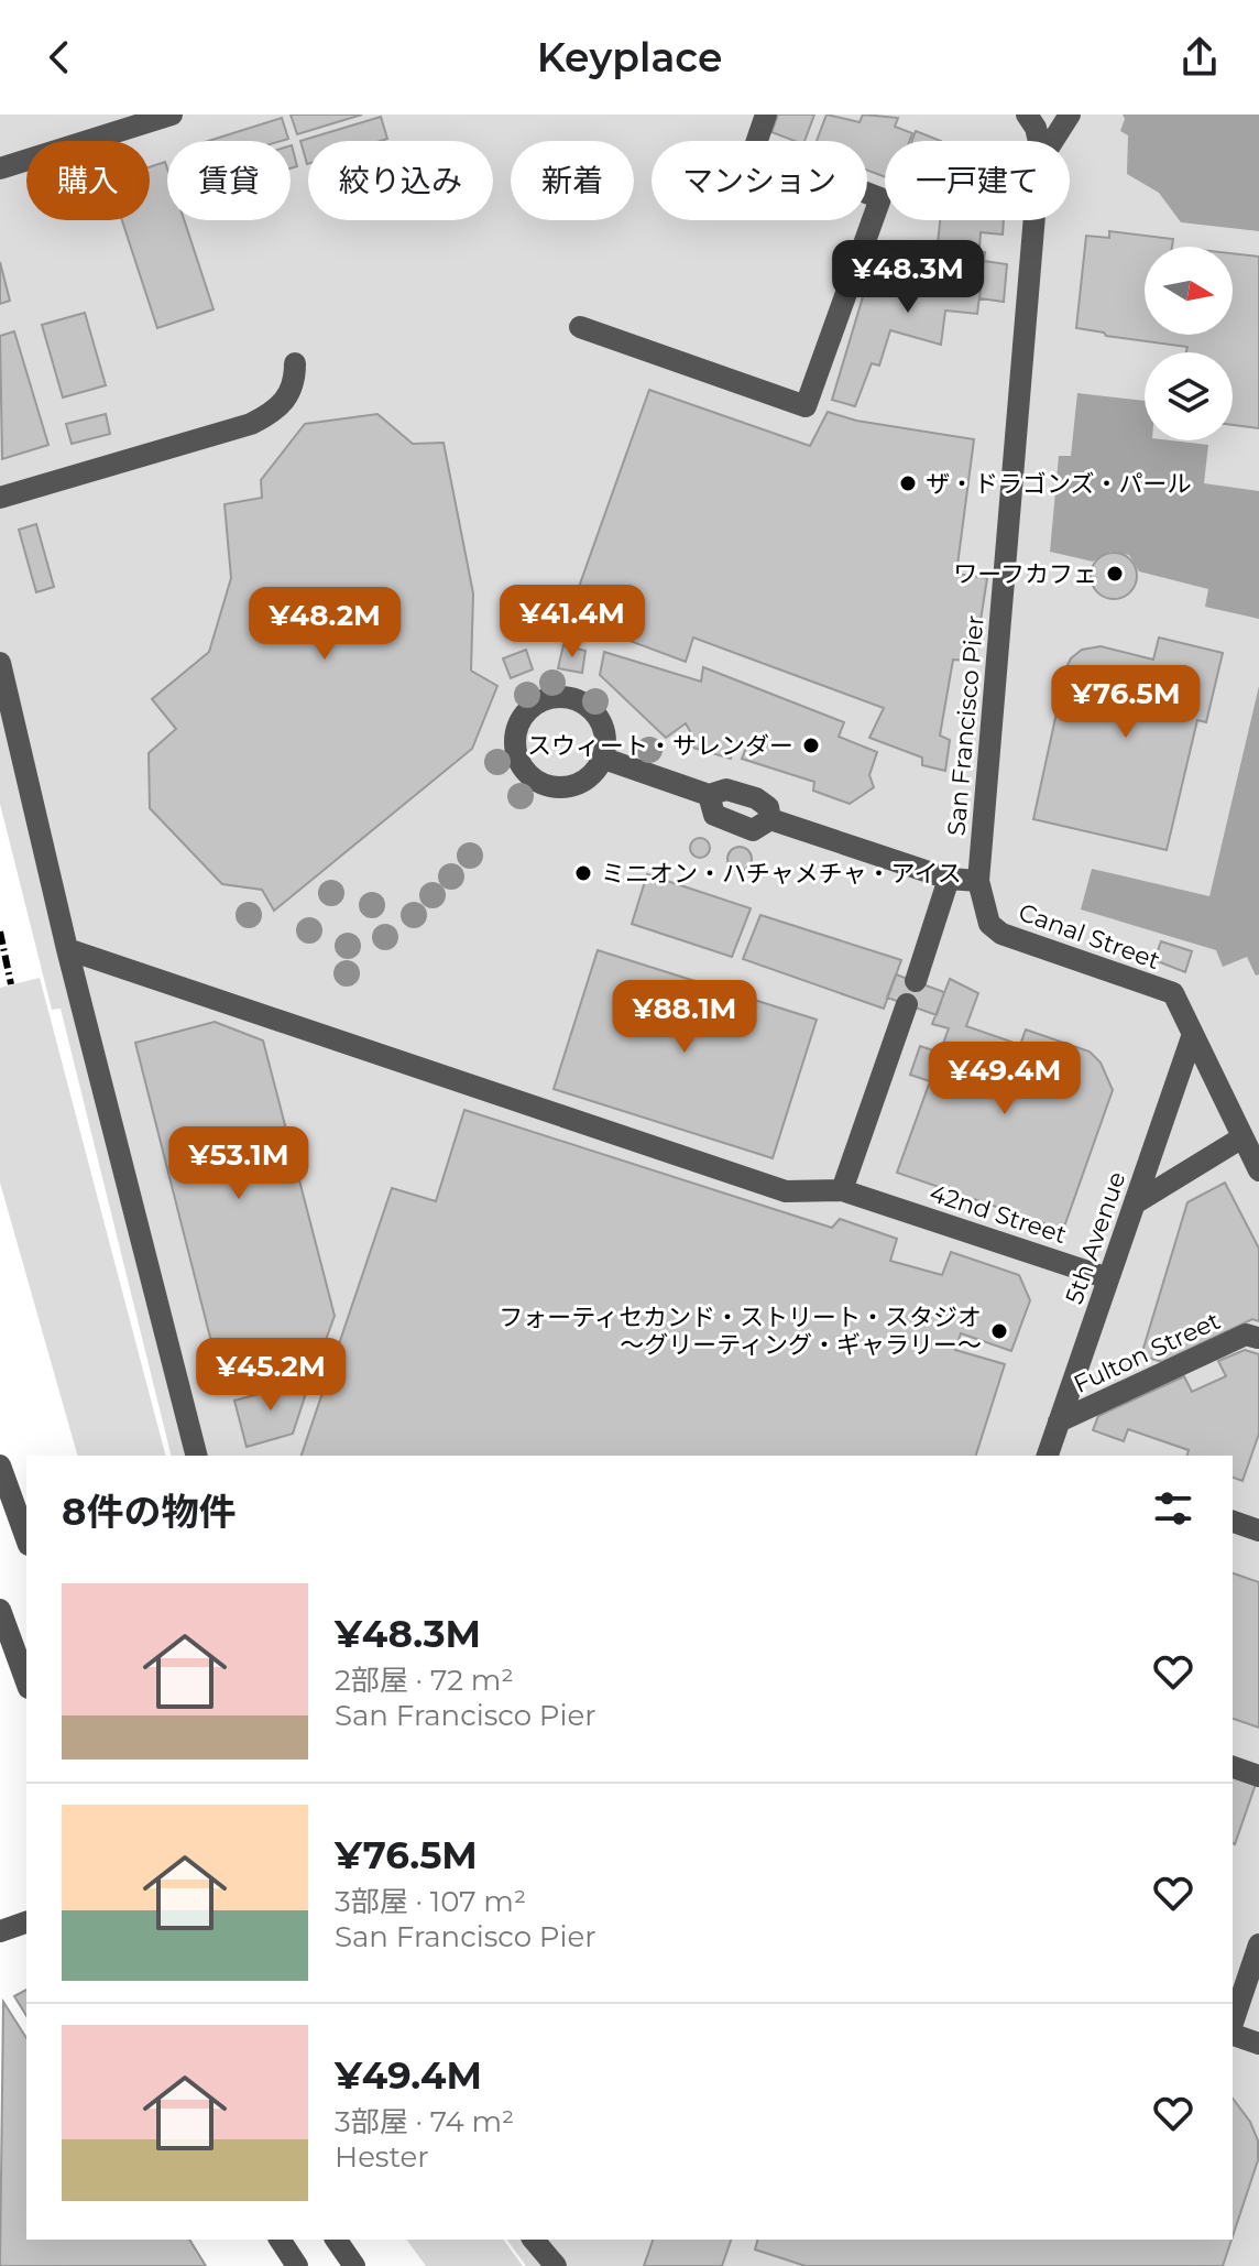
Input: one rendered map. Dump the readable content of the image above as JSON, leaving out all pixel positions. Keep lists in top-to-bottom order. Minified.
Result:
{"streets":{"street":["San Francisco Pier","Canal Street","42nd Street","5th Avenue","Fulton Street"]},"crossings":[["San Francisco Pier","Canal Street"],["Canal Street","5th Avenue"],["42nd Street","5th Avenue"],["5th Avenue","Fulton Street"]],"places":["ザ・ドラゴンズ・パール","ワーフカフェ","スウィート・サレンダー","ミニオン・ハチャメチャ・アイス","フォーティセカンド・ストリート・スタジオ ～グリーティング・ギャラリー～"],"north":"right","page":{"header":"Keyplace","chip":["購入","賃貸","絞り込み","新着","マンション","一戸建て"],"price":["¥48.3M","¥41.4M","¥48.2M","¥76.5M","¥88.1M","¥49.4M","¥53.1M","¥45.2M"],"heading":"8件の物件","list":[{"name":"¥48.3M","note":"2部屋 · 72 m² · San Francisco Pier"},{"name":"¥76.5M","note":"3部屋 · 107 m² · San Francisco Pier"},{"name":"¥49.4M","note":"3部屋 · 74 m² · Hester"}]}}
